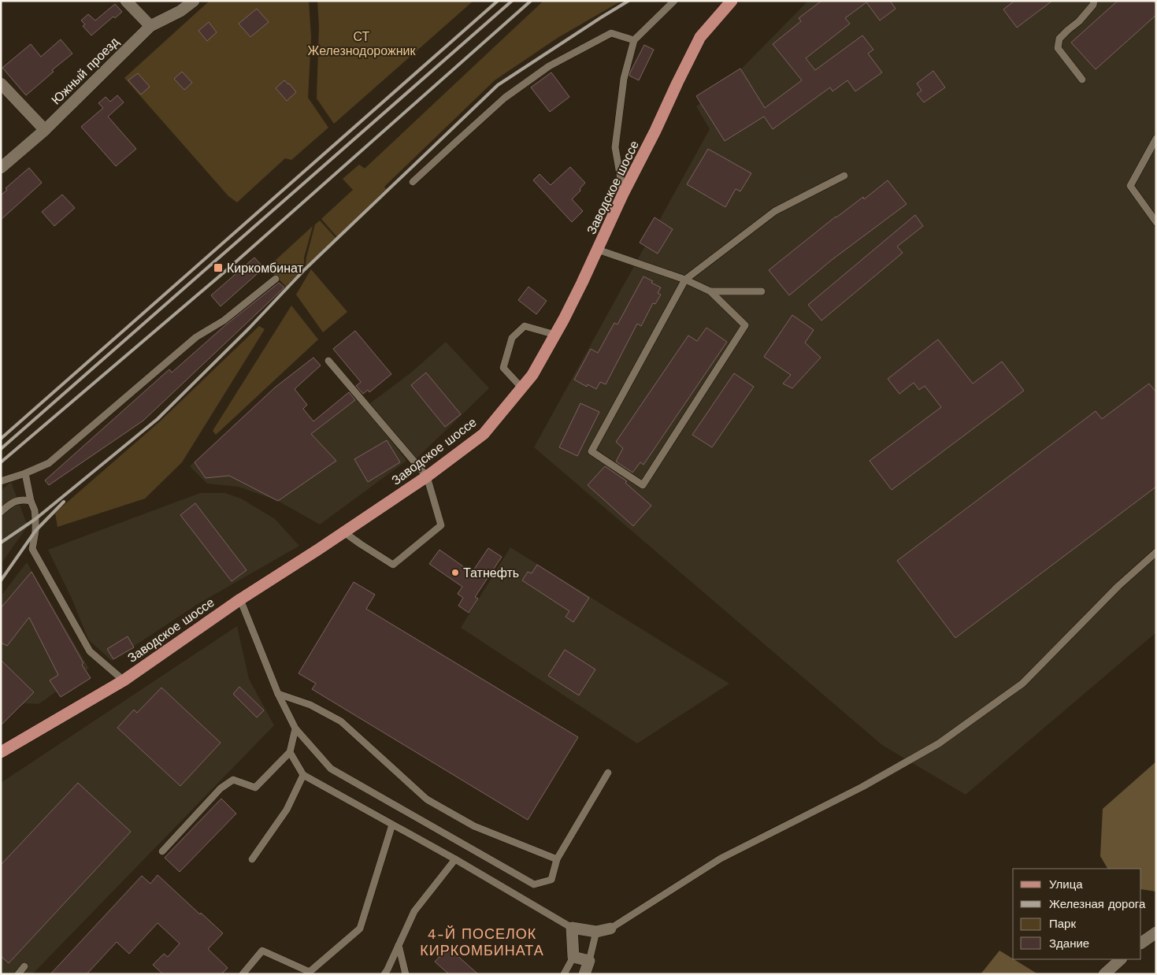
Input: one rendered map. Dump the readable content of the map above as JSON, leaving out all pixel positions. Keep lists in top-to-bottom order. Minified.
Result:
{"streets":{"main road":["Заводское шоссе"],"street":["Южный проезд"]},"districts":["4-Й ПОСЕЛОК КИРКОМБИНАТА"],"parks":["СТ Железнодорожник"],"places":{"transit":["Киркомбинат"],"other":["Татнефть"]},"legend":["Улица","Железная дорога","Парк","Здание"]}
